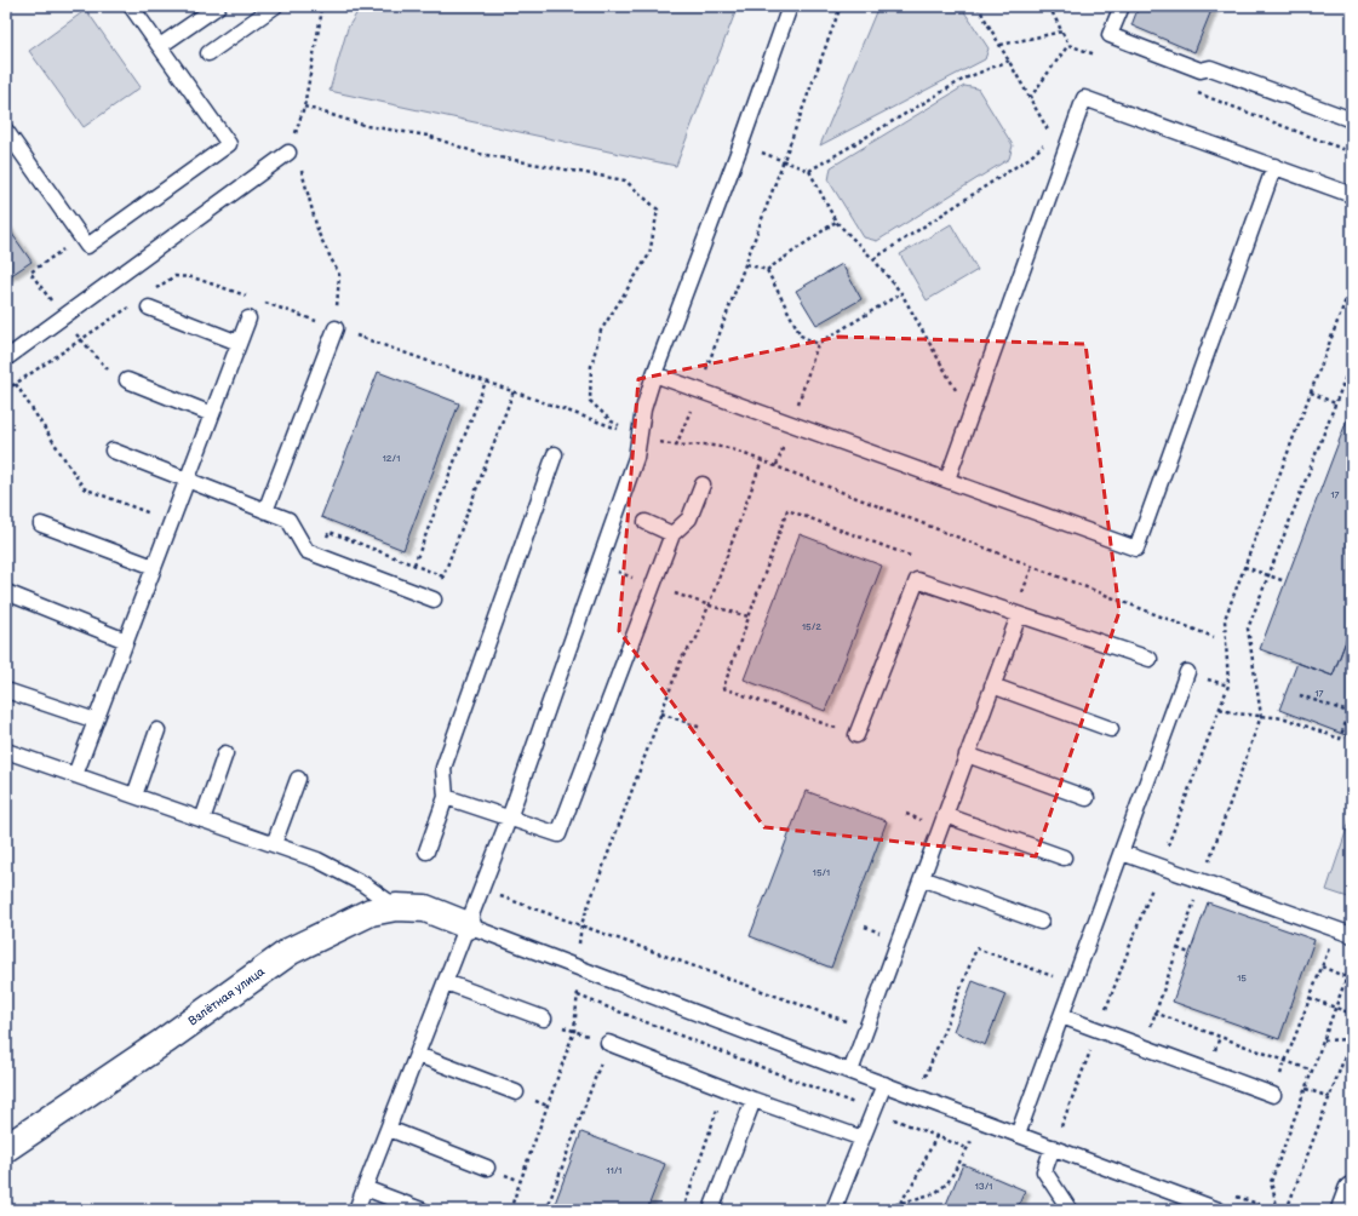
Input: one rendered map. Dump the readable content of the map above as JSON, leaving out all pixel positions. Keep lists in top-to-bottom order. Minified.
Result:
{"streets":{"street":["Взлётная улица"]},"house_numbers":["12/1","17","15/2","17","15/1","15","11/1","13/1"]}
